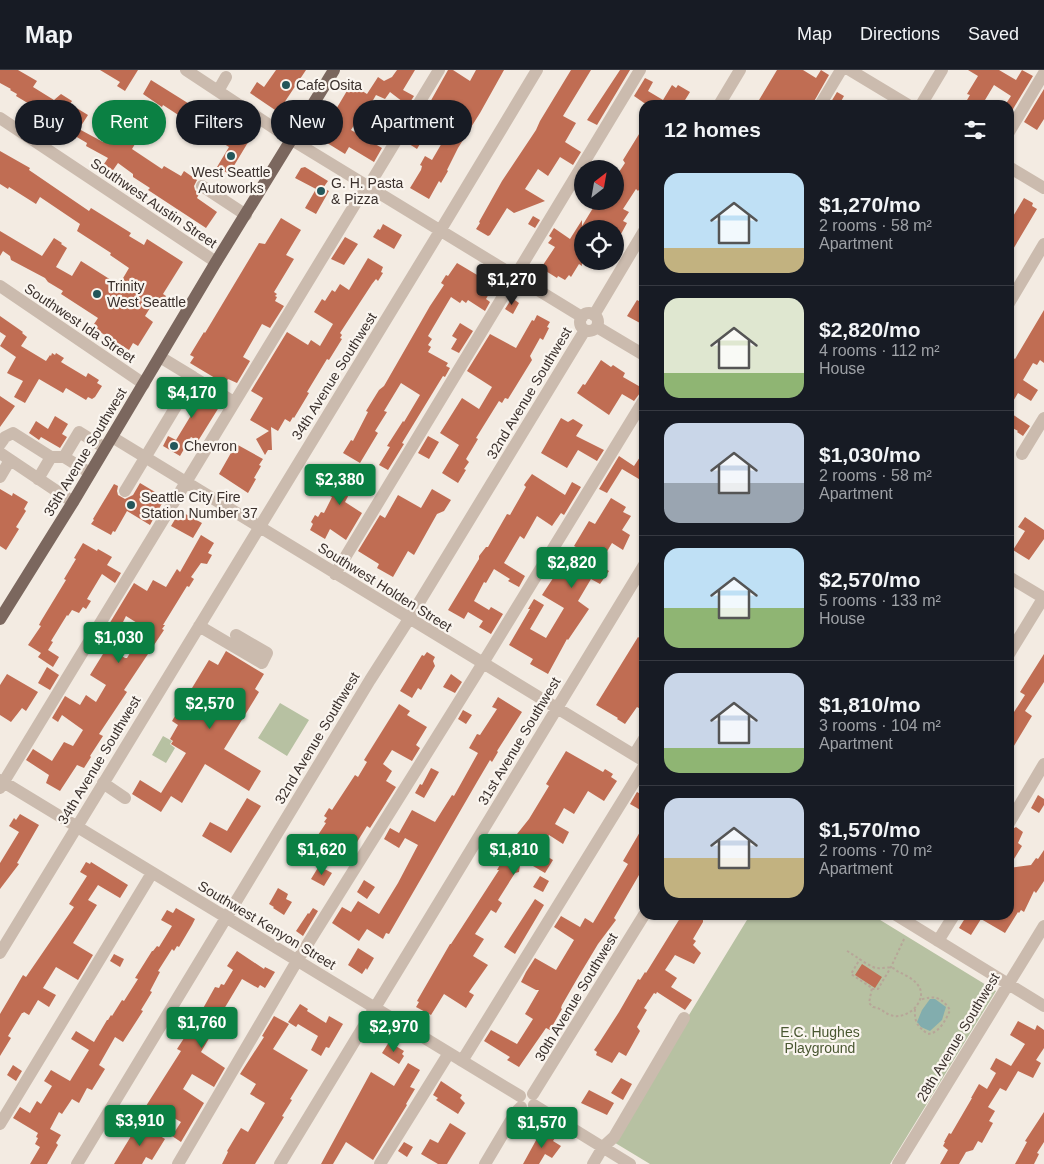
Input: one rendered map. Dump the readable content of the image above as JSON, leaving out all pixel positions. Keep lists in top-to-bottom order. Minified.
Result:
{"streets":{"main road":["35th Avenue Southwest"],"street":["Southwest Austin Street","Southwest Ida Street","34th Avenue Southwest","32nd Avenue Southwest","Southwest Holden Street","31st Avenue Southwest","Southwest Kenyon Street","30th Avenue Southwest","28th Avenue Southwest"]},"crossings":[["Southwest Austin Street","35th Avenue Southwest"],["Southwest Ida Street","35th Avenue Southwest"],["34th Avenue Southwest","Southwest Holden Street"],["34th Avenue Southwest","Southwest Kenyon Street"],["32nd Avenue Southwest","Southwest Holden Street"],["32nd Avenue Southwest","Southwest Kenyon Street"],["35th Avenue Southwest","Southwest Holden Street"],["Southwest Holden Street","31st Avenue Southwest"],["31st Avenue Southwest","Southwest Kenyon Street"]],"parks":["E.C. Hughes Playground"],"places":["Cafe Osita","West Seattle Autoworks","G. H. Pasta & Pizza","Trinity West Seattle","Chevron","Seattle City Fire Station Number 37"],"north":"top right","page":{"header":"Map","nav":["Map","Directions","Saved"],"chip":["Buy","Rent","Filters","New","Apartment"],"heading":"12 homes","list":[{"name":"$1,270/mo","note":"2 rooms · 58 m² · Apartment"},{"name":"$2,820/mo","note":"4 rooms · 112 m² · House"},{"name":"$1,030/mo","note":"2 rooms · 58 m² · Apartment"},{"name":"$2,570/mo","note":"5 rooms · 133 m² · House"},{"name":"$1,810/mo","note":"3 rooms · 104 m² · Apartment"},{"name":"$1,570/mo","note":"2 rooms · 70 m² · Apartment"}],"price":["$1,270","$4,170","$2,380","$2,820","$1,030","$2,570","$1,620","$1,810","$1,760","$2,970","$3,910","$1,570"]}}
